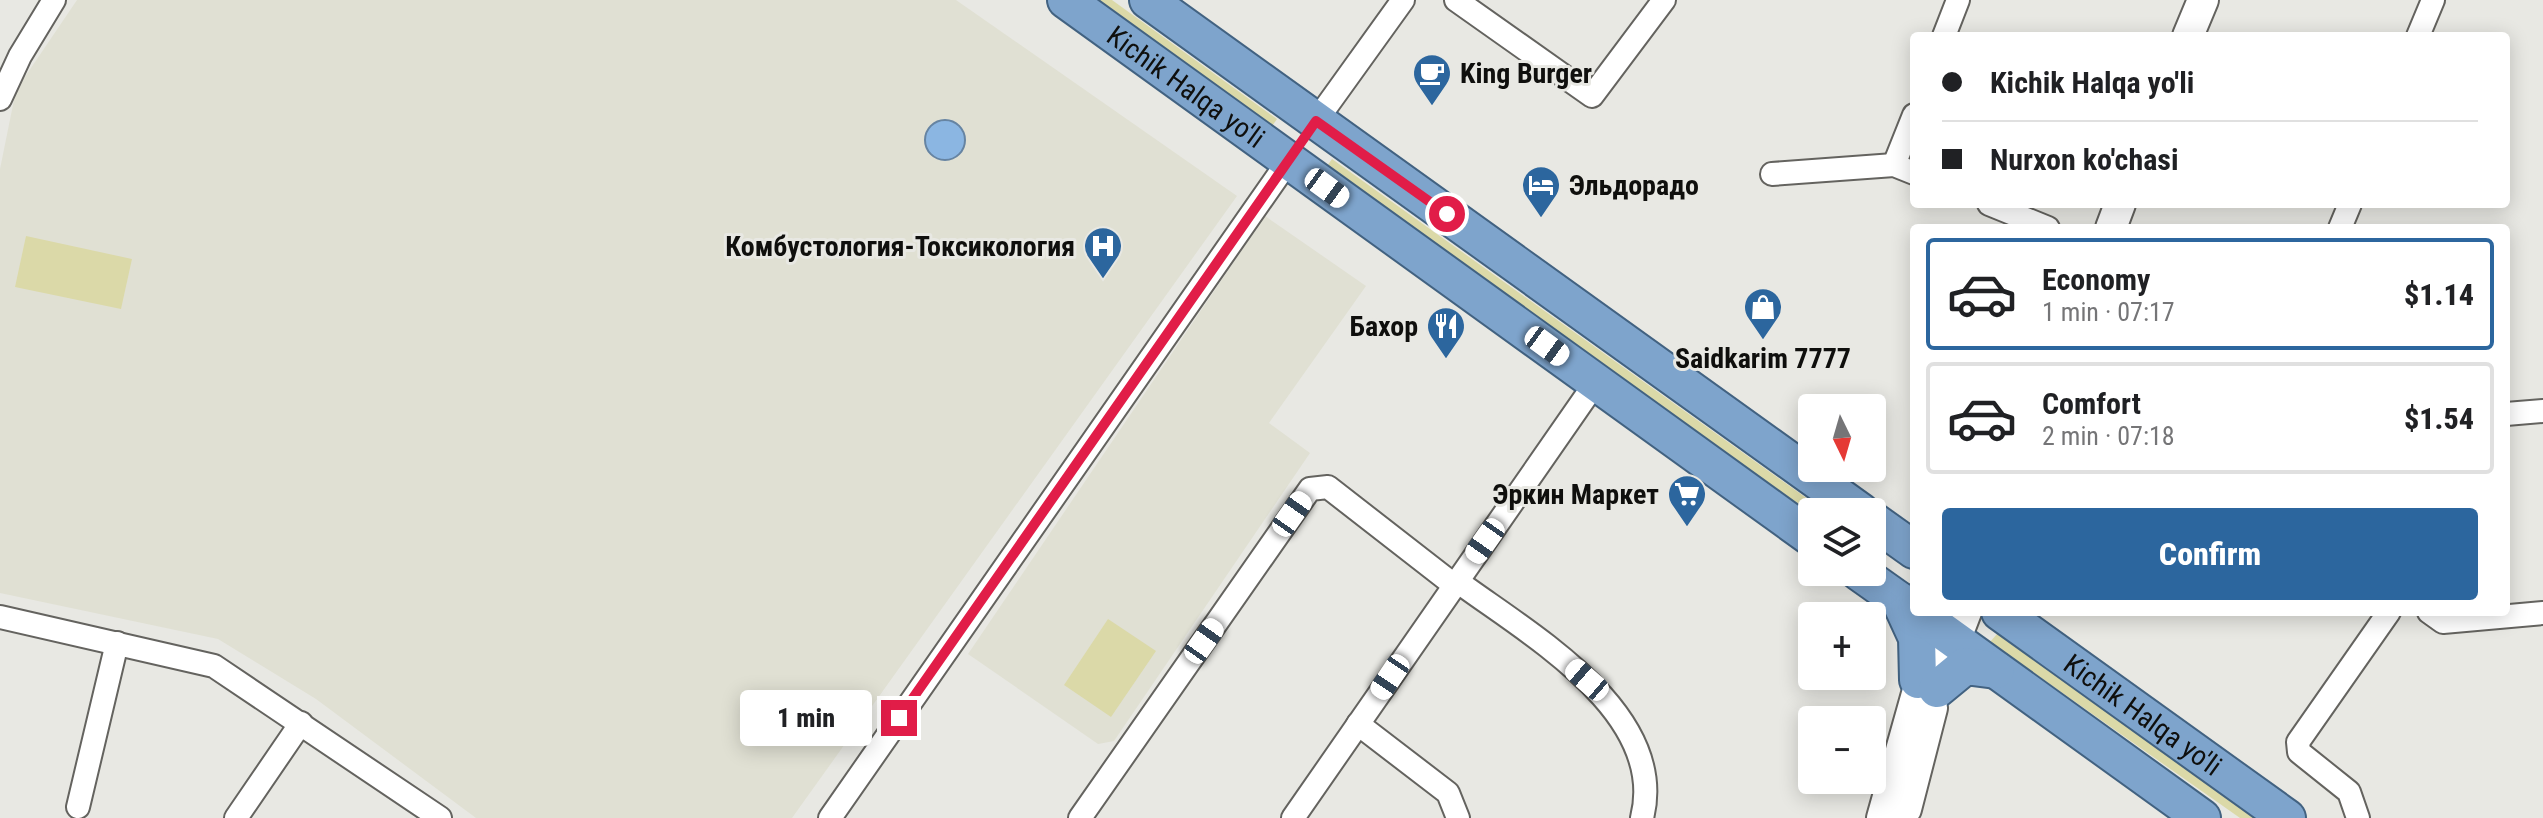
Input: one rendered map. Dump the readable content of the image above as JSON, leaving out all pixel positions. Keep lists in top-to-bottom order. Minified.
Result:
{"streets":{"highway":["Kichik Halqa yo'li"]},"places":{"cafe":["King Burger"],"hotel":["Эльдорадо"],"hospital":["Комбустология-Токсикология"],"shop":["Saidkarim 7777"],"restaurant":["Бахор"],"supermarket":["Эркин Маркет"]},"north":"bottom","page":{"banner":["Kichik Halqa yo'li","Nurxon ko'chasi"],"list":[{"name":"Economy","note":"1 min · 07:17","value":"$1.14"},{"name":"Comfort","note":"2 min · 07:18","value":"$1.54"}],"map_buttons":["+","−"],"buttons":"Confirm","bubble":"1 min"}}
